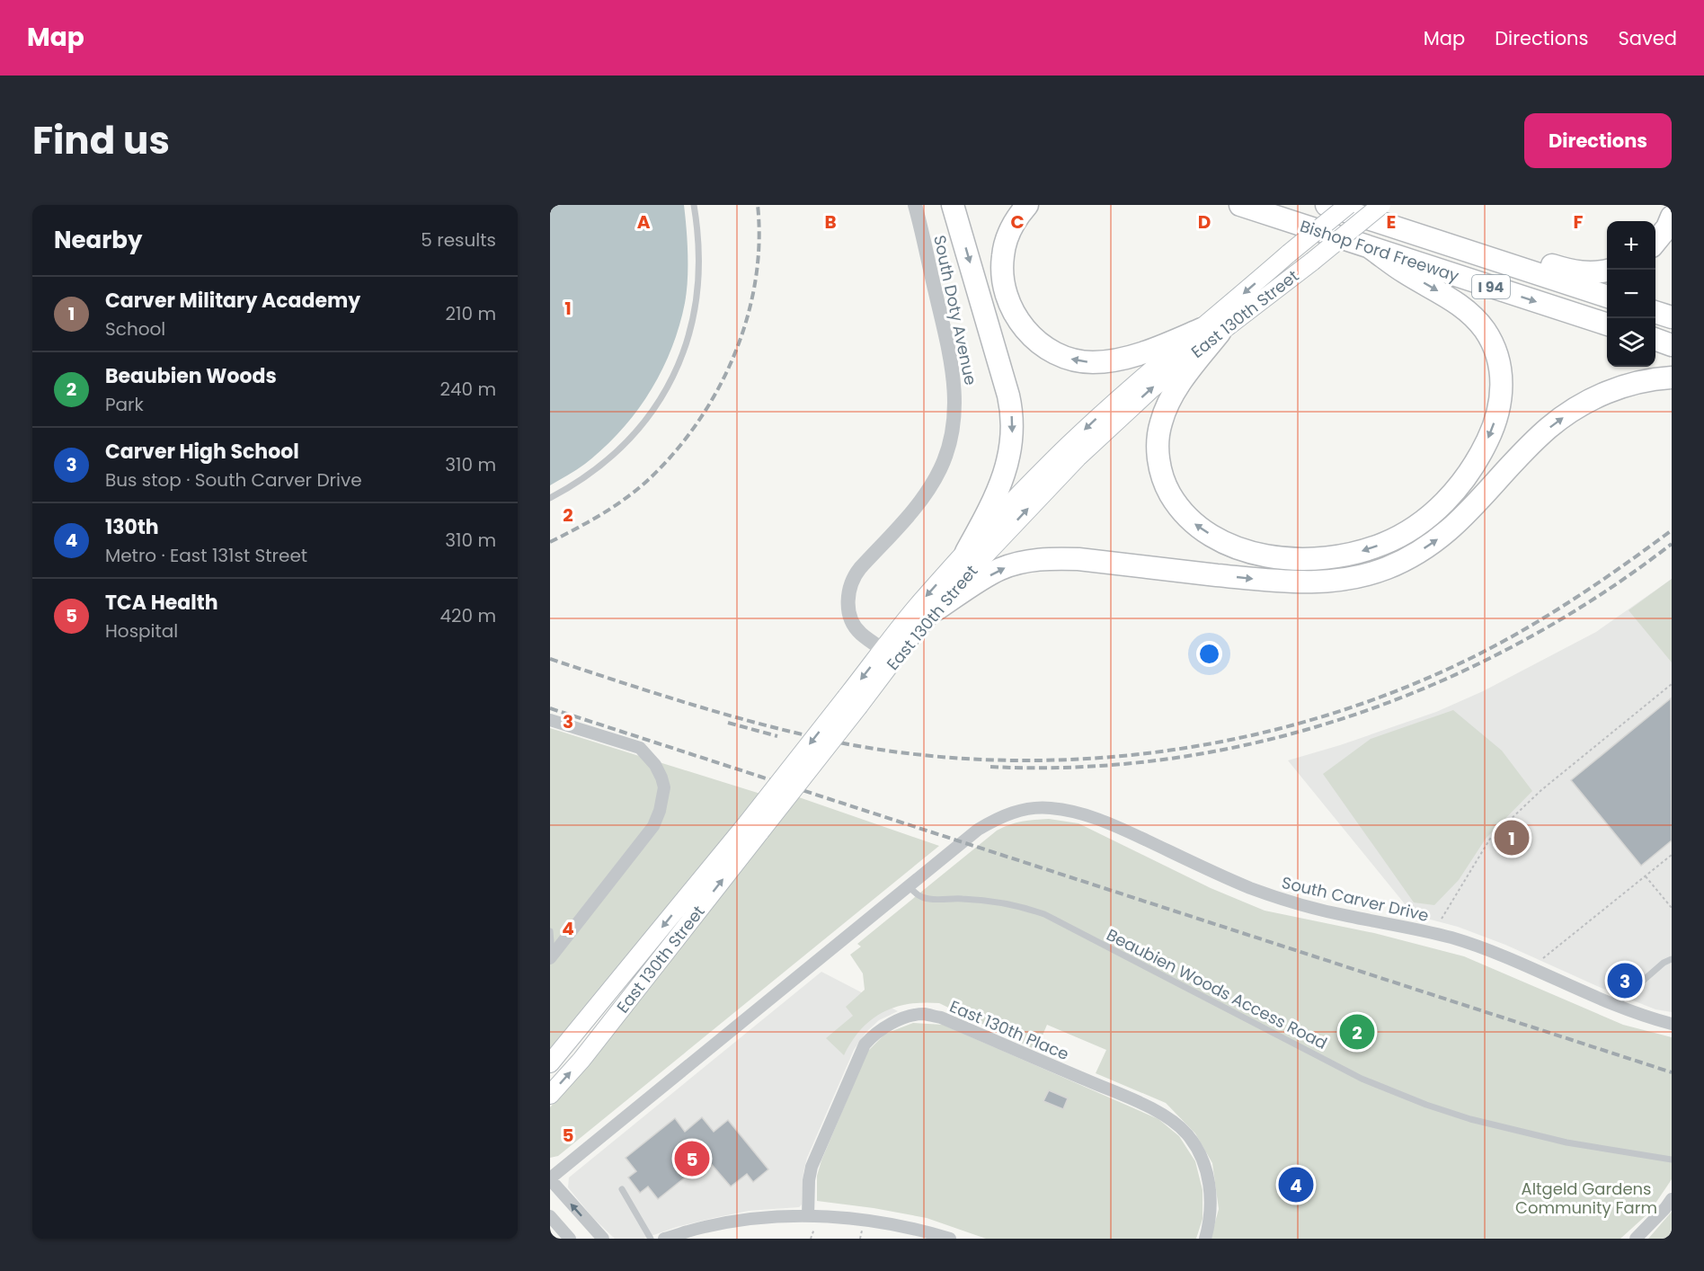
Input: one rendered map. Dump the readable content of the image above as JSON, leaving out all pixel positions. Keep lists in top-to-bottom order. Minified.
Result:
{"streets":{"highway":["Bishop Ford Freeway","I 94"],"main road":["East 130th Street"],"street":["South Doty Avenue","South Carver Drive","East 130th Place"],"lane":["Beaubien Woods Access Road"]},"crossings":[["South Doty Avenue","East 130th Street"],["South Carver Drive","Beaubien Woods Access Road"]],"parks":["Altgeld Gardens Community Farm"],"page":{"header":"Map","nav":["Map","Directions","Saved"],"title":"Find us","buttons":"Directions","heading":["Nearby","5 results"],"map_buttons":["+","−"],"list":[{"mark":"1","name":"Carver Military Academy","note":"School","value":"210 m"},{"mark":"2","name":"Beaubien Woods","note":"Park","value":"240 m"},{"mark":"3","name":"Carver High School","note":"Bus stop · South Carver Drive","value":"310 m"},{"mark":"4","name":"130th","note":"Metro · East 131st Street","value":"310 m"},{"mark":"5","name":"TCA Health","note":"Hospital","value":"420 m"}],"pins":["1","3","2","5","4"]},"grid":{"columns":["A","B","C","D","E","F"],"rows":["1","2","3","4","5"]}}
